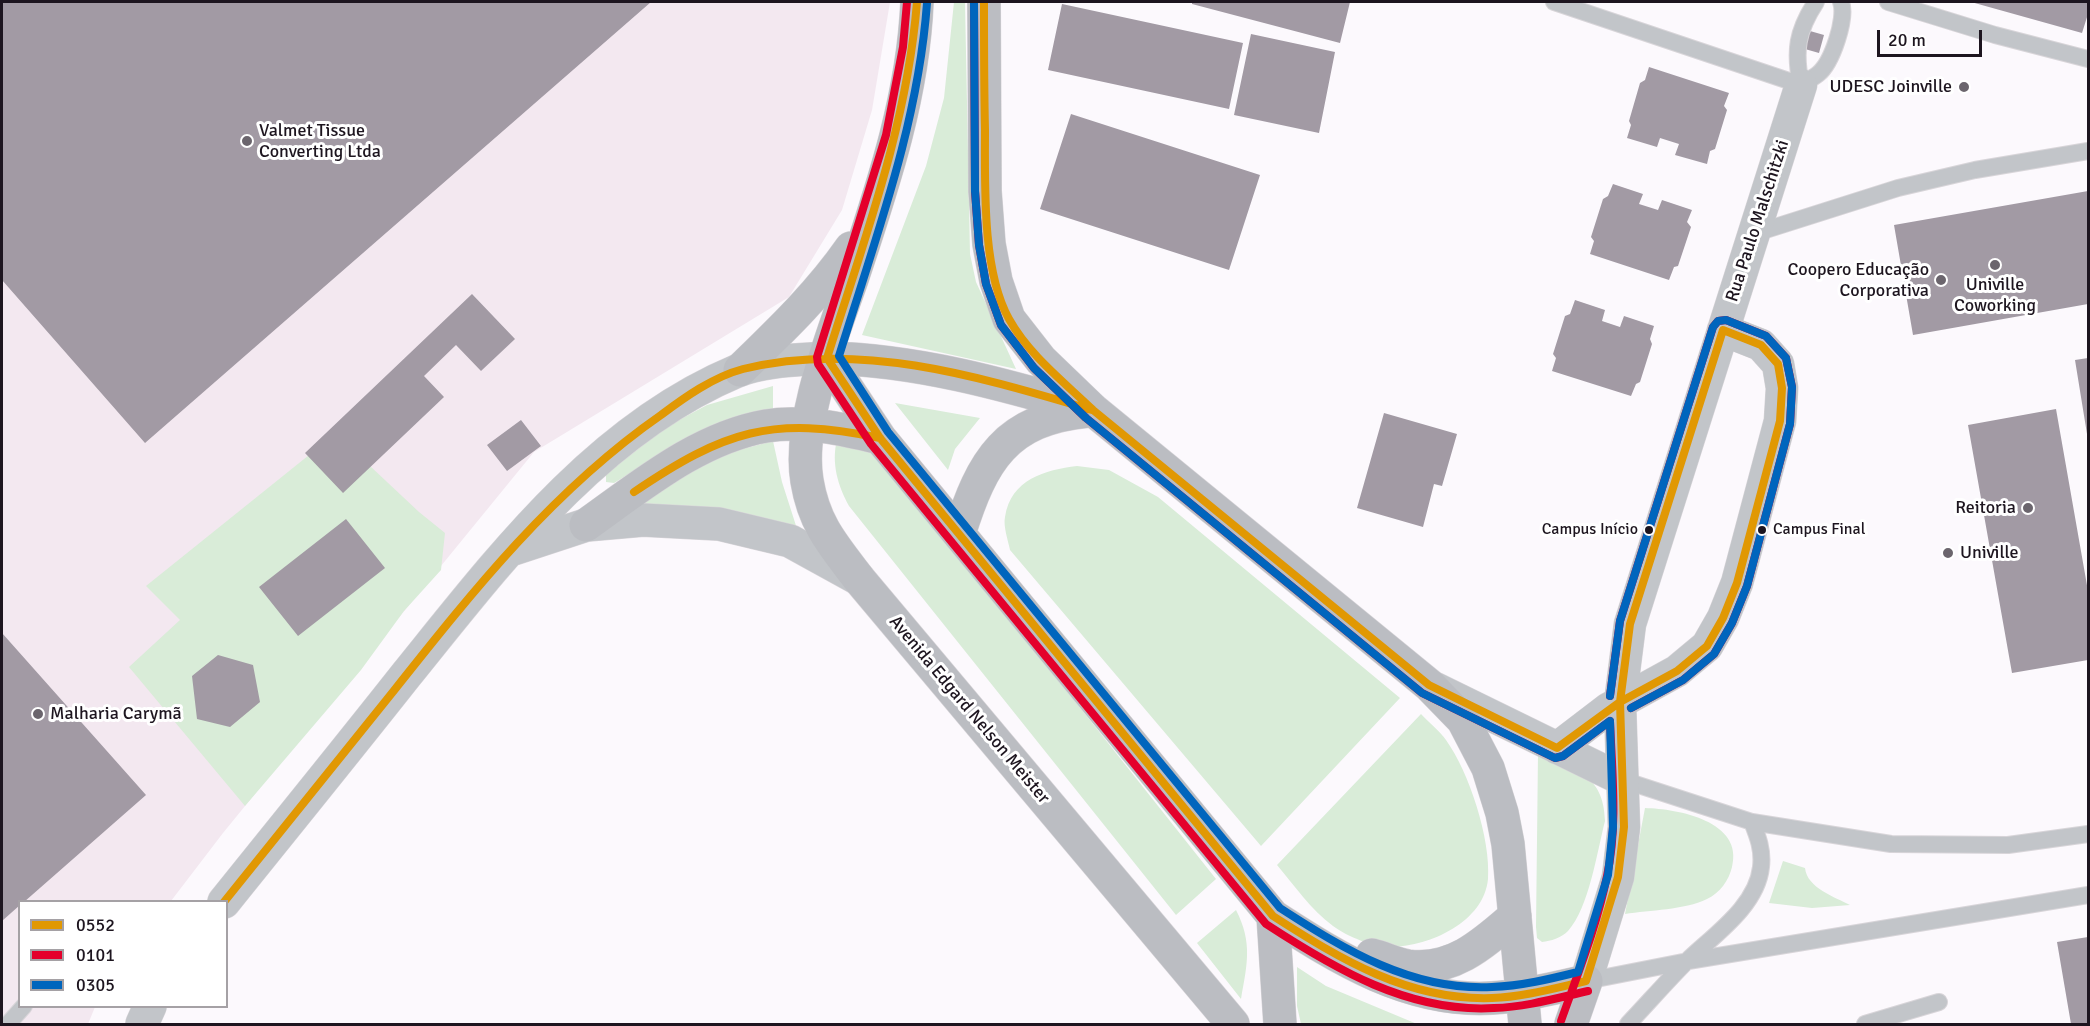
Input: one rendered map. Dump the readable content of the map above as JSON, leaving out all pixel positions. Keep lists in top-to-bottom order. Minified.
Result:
{"streets":{"main road":["Avenida Edgard Nelson Meister"],"street":["Rua Paulo Malschitzki"]},"places":["UDESC Joinville","Valmet Tissue Converting Ltda","Univille Coworking","Coopero Educação Corporativa","Reitoria","Campus Início","Campus Final","Univille","Malharia Carymã"],"lines":["transit line 0552","transit line 0101","transit line 0305"],"legend":["0552","0101","0305"],"scale_bar":"20 m"}
